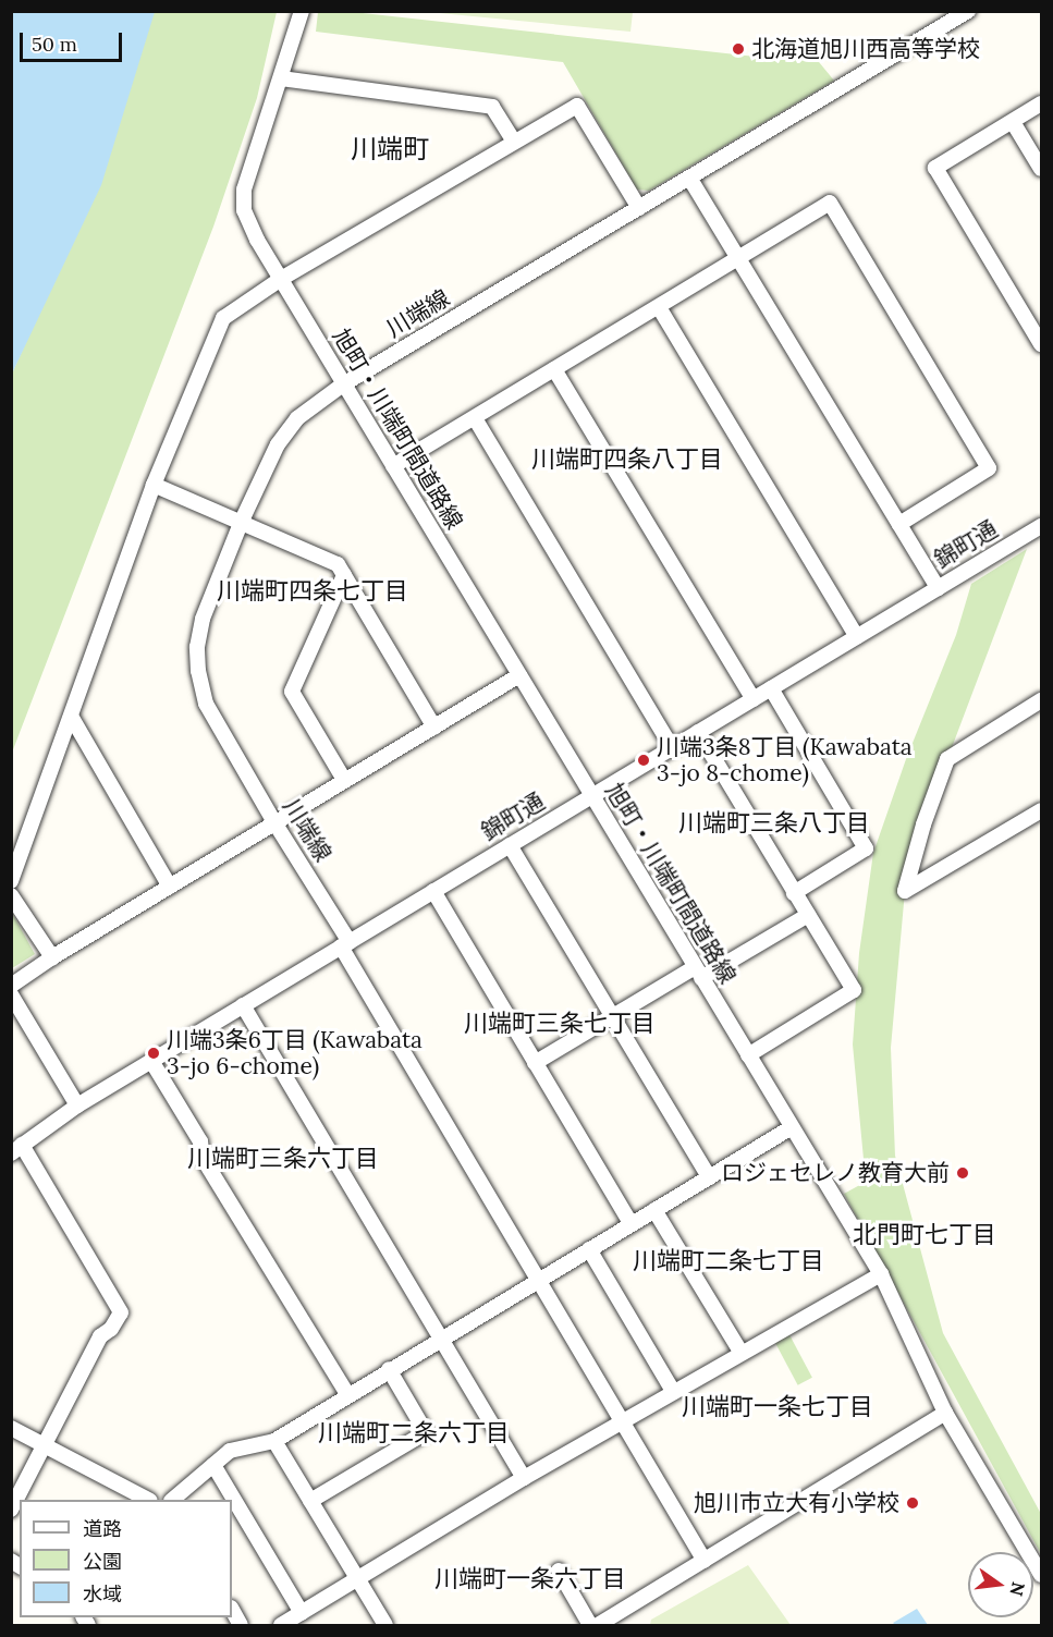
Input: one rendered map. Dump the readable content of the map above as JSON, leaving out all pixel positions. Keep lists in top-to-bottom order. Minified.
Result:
{"streets":{"street":["川端線","旭町・川端町間道路線","錦町通"]},"crossings":[["川端線","旭町・川端町間道路線"],["川端線","錦町通"],["旭町・川端町間道路線","錦町通"]],"districts":["川端町","川端町四条八丁目","川端町四条七丁目","川端町三条八丁目","川端町三条七丁目","川端町三条六丁目","北門町七丁目","川端町二条七丁目","川端町一条七丁目","川端町二条六丁目","川端町一条六丁目"],"places":["北海道旭川西高等学校","川端3条8丁目 (Kawabata 3-jo 8-chome)","川端3条6丁目 (Kawabata 3-jo 6-chome)","ロジェセレノ教育大前","旭川市立大有小学校"],"legend":["道路","公園","水域"],"scale_bar":"50 m","north":"right"}
